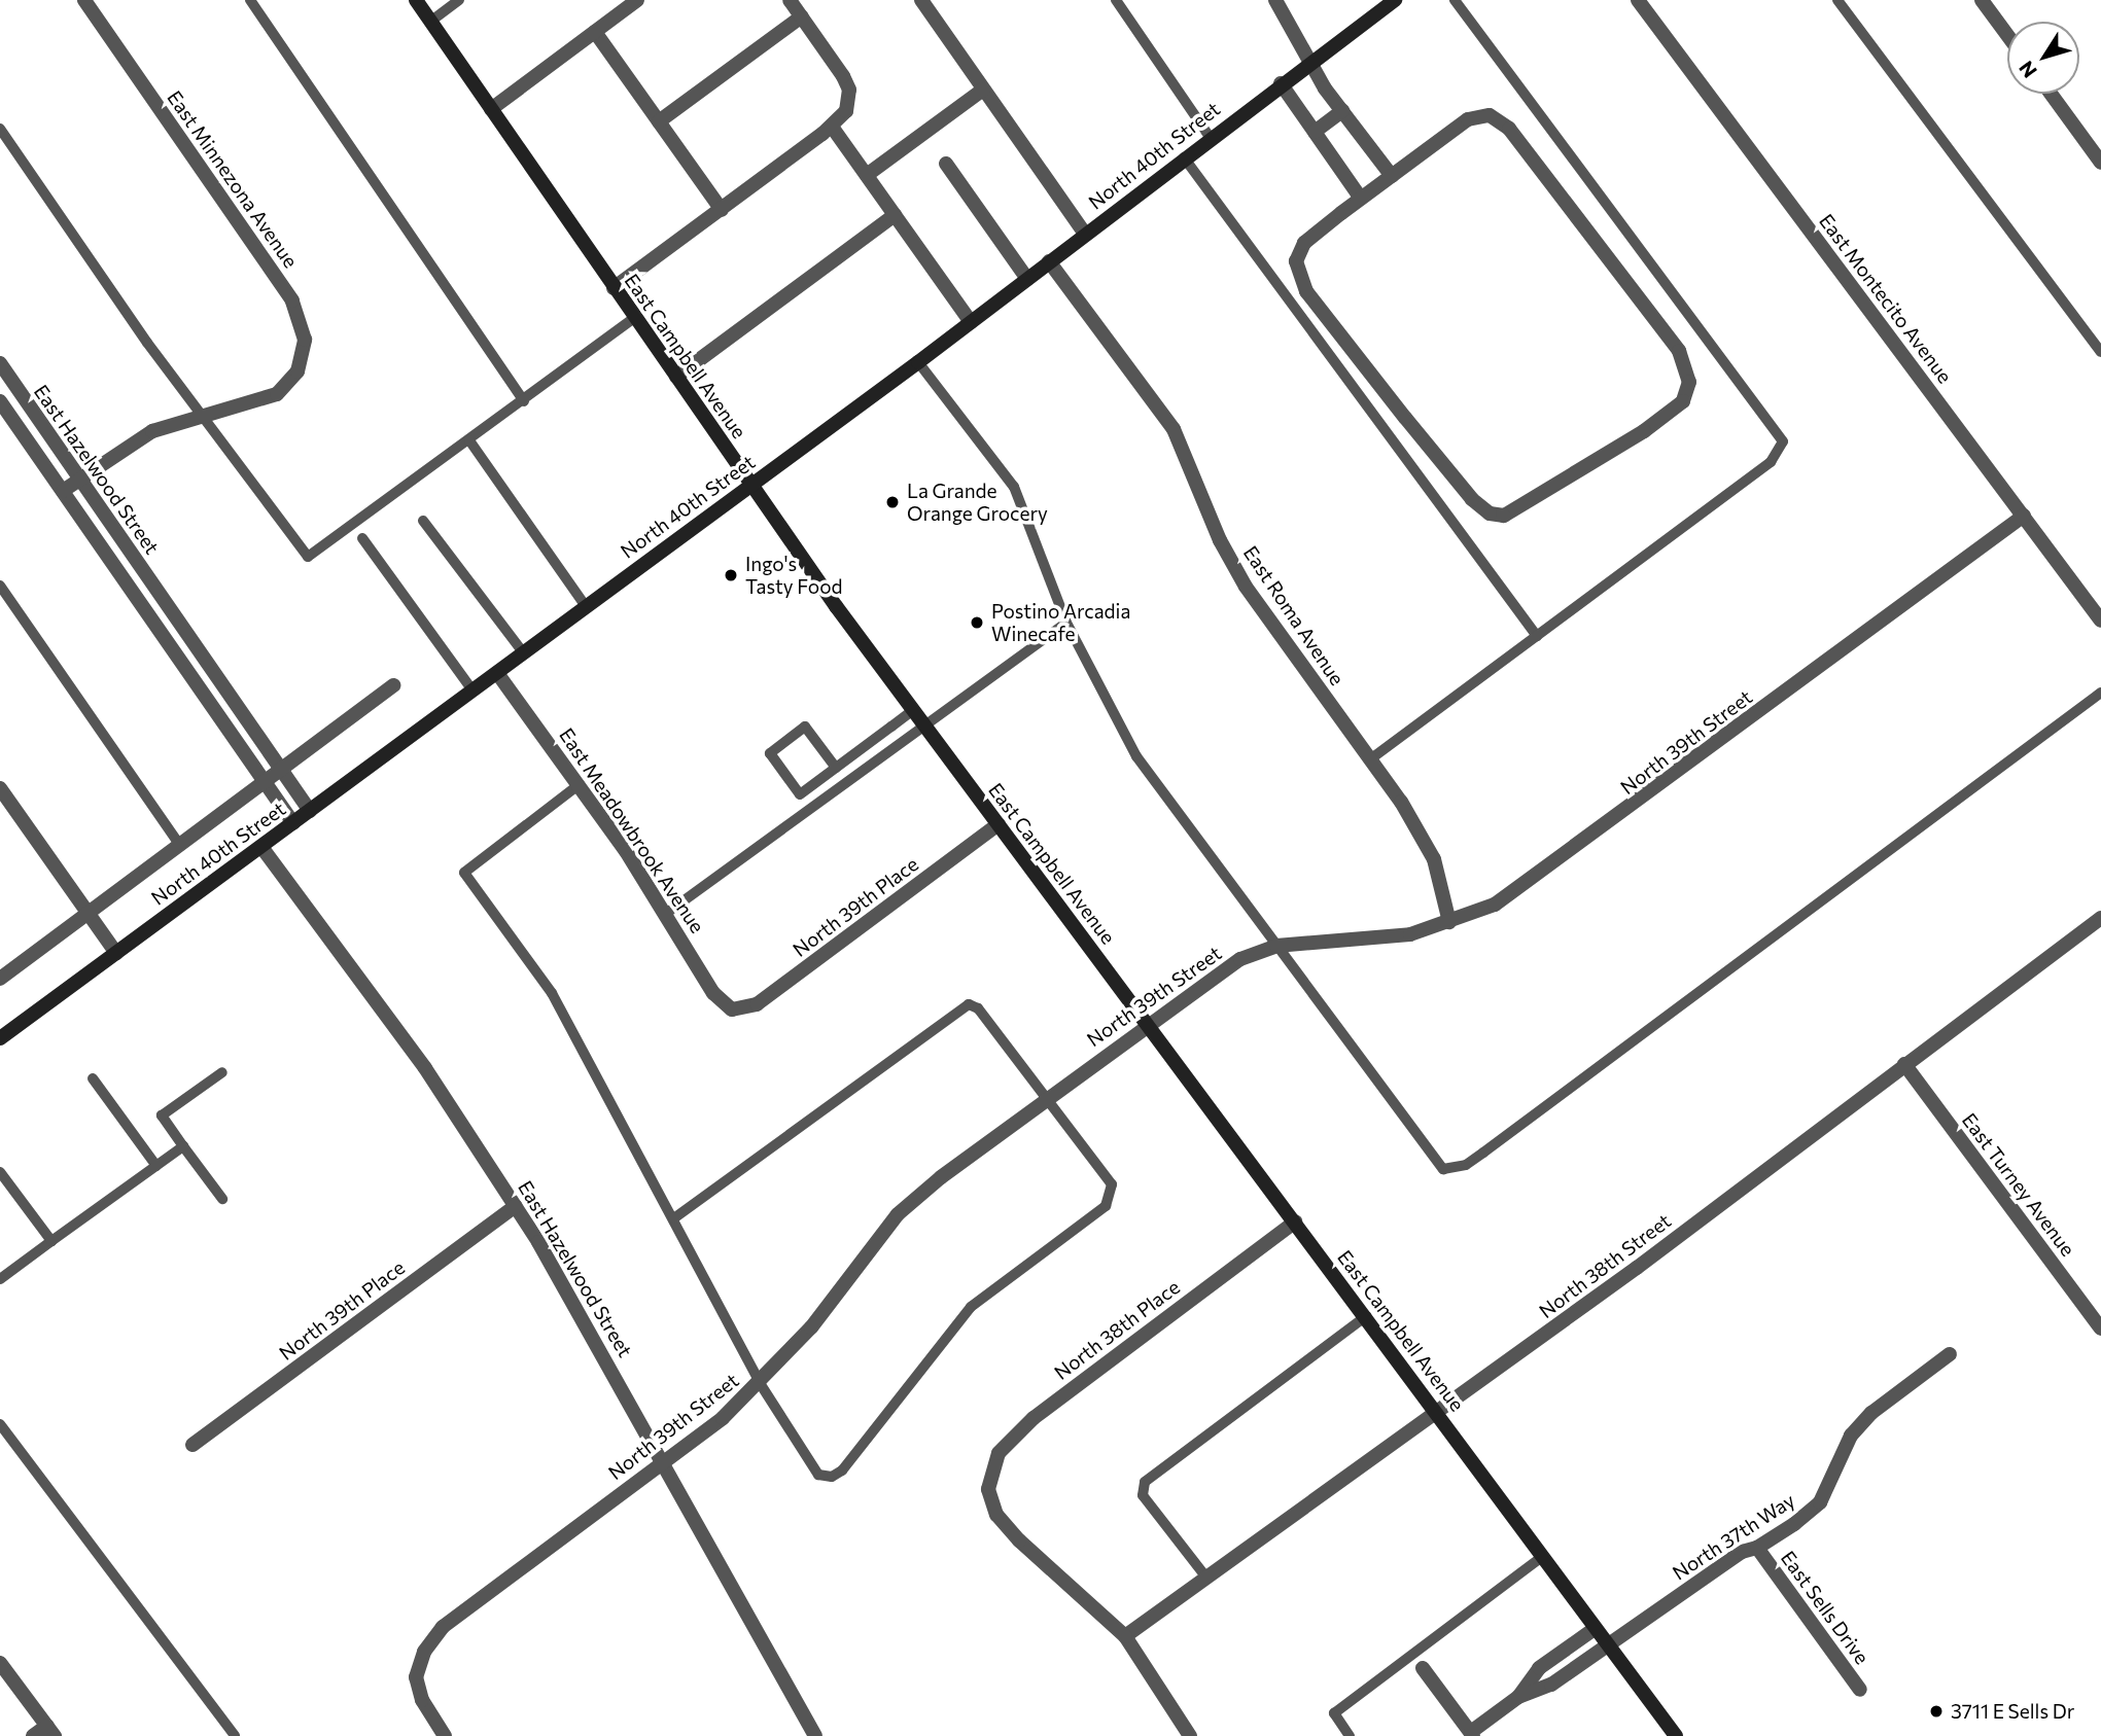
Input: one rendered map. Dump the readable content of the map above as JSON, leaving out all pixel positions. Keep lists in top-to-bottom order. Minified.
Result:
{"streets":{"street":["North 40th Street","East Minnezona Avenue","East Montecito Avenue","East Campbell Avenue","East Hazelwood Street","East Roma Avenue","North 39th Street","East Meadowbrook Avenue","North 39th Place","East Turney Avenue","North 38th Street","North 38th Place","North 37th Way","East Sells Drive"]},"crossings":[["North 40th Street","East Campbell Avenue"],["North 40th Street","East Hazelwood Street"],["North 40th Street","East Roma Avenue"],["North 40th Street","East Meadowbrook Avenue"],["East Montecito Avenue","North 39th Street"],["East Campbell Avenue","North 39th Street"],["East Campbell Avenue","North 39th Place"],["East Campbell Avenue","North 38th Street"],["East Campbell Avenue","North 38th Place"],["East Campbell Avenue","North 37th Way"],["East Hazelwood Street","North 39th Street"],["East Hazelwood Street","North 39th Place"],["East Roma Avenue","North 39th Street"],["East Meadowbrook Avenue","North 39th Place"],["East Turney Avenue","North 38th Street"],["North 38th Street","North 38th Place"],["North 37th Way","East Sells Drive"]],"places":["La Grande Orange Grocery","Ingo's Tasty Food","Postino Arcadia Winecafe","3711 E Sells Dr"],"north":"bottom left"}
